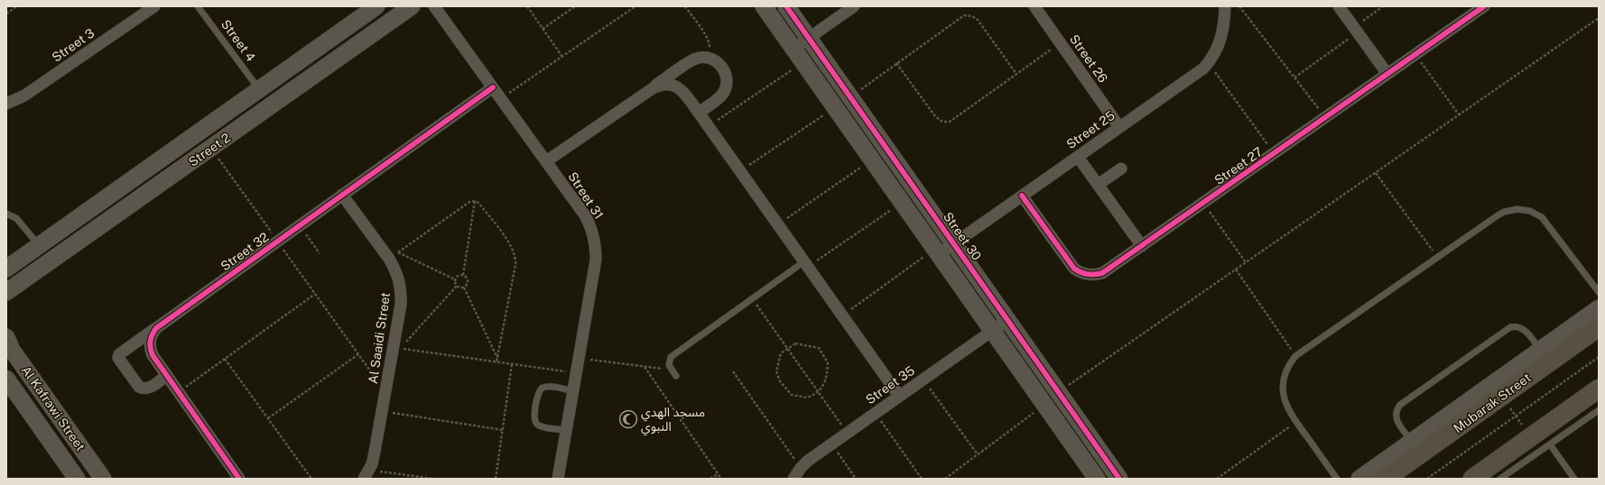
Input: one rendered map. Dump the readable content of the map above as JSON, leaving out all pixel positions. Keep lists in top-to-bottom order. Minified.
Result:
{"streets":{"main road":["Mubarak Street"],"street":["Street 3","Street 26","Street 25","Street 2","Street 27","Street 31","Street 30","Street 32","Al Saaidi Street","Street 35","Al Kafrawi Street"],"lane":["Street 4"]},"crossings":[["Street 4","Street 2"],["Street 26","Street 25"],["Street 25","Street 27"],["Street 25","Street 30"],["Street 31","Street 32"],["Street 30","Street 35"],["Street 32","Al Saaidi Street"]],"places":{"mosque":["مسجد الهدي النبوي"]}}
